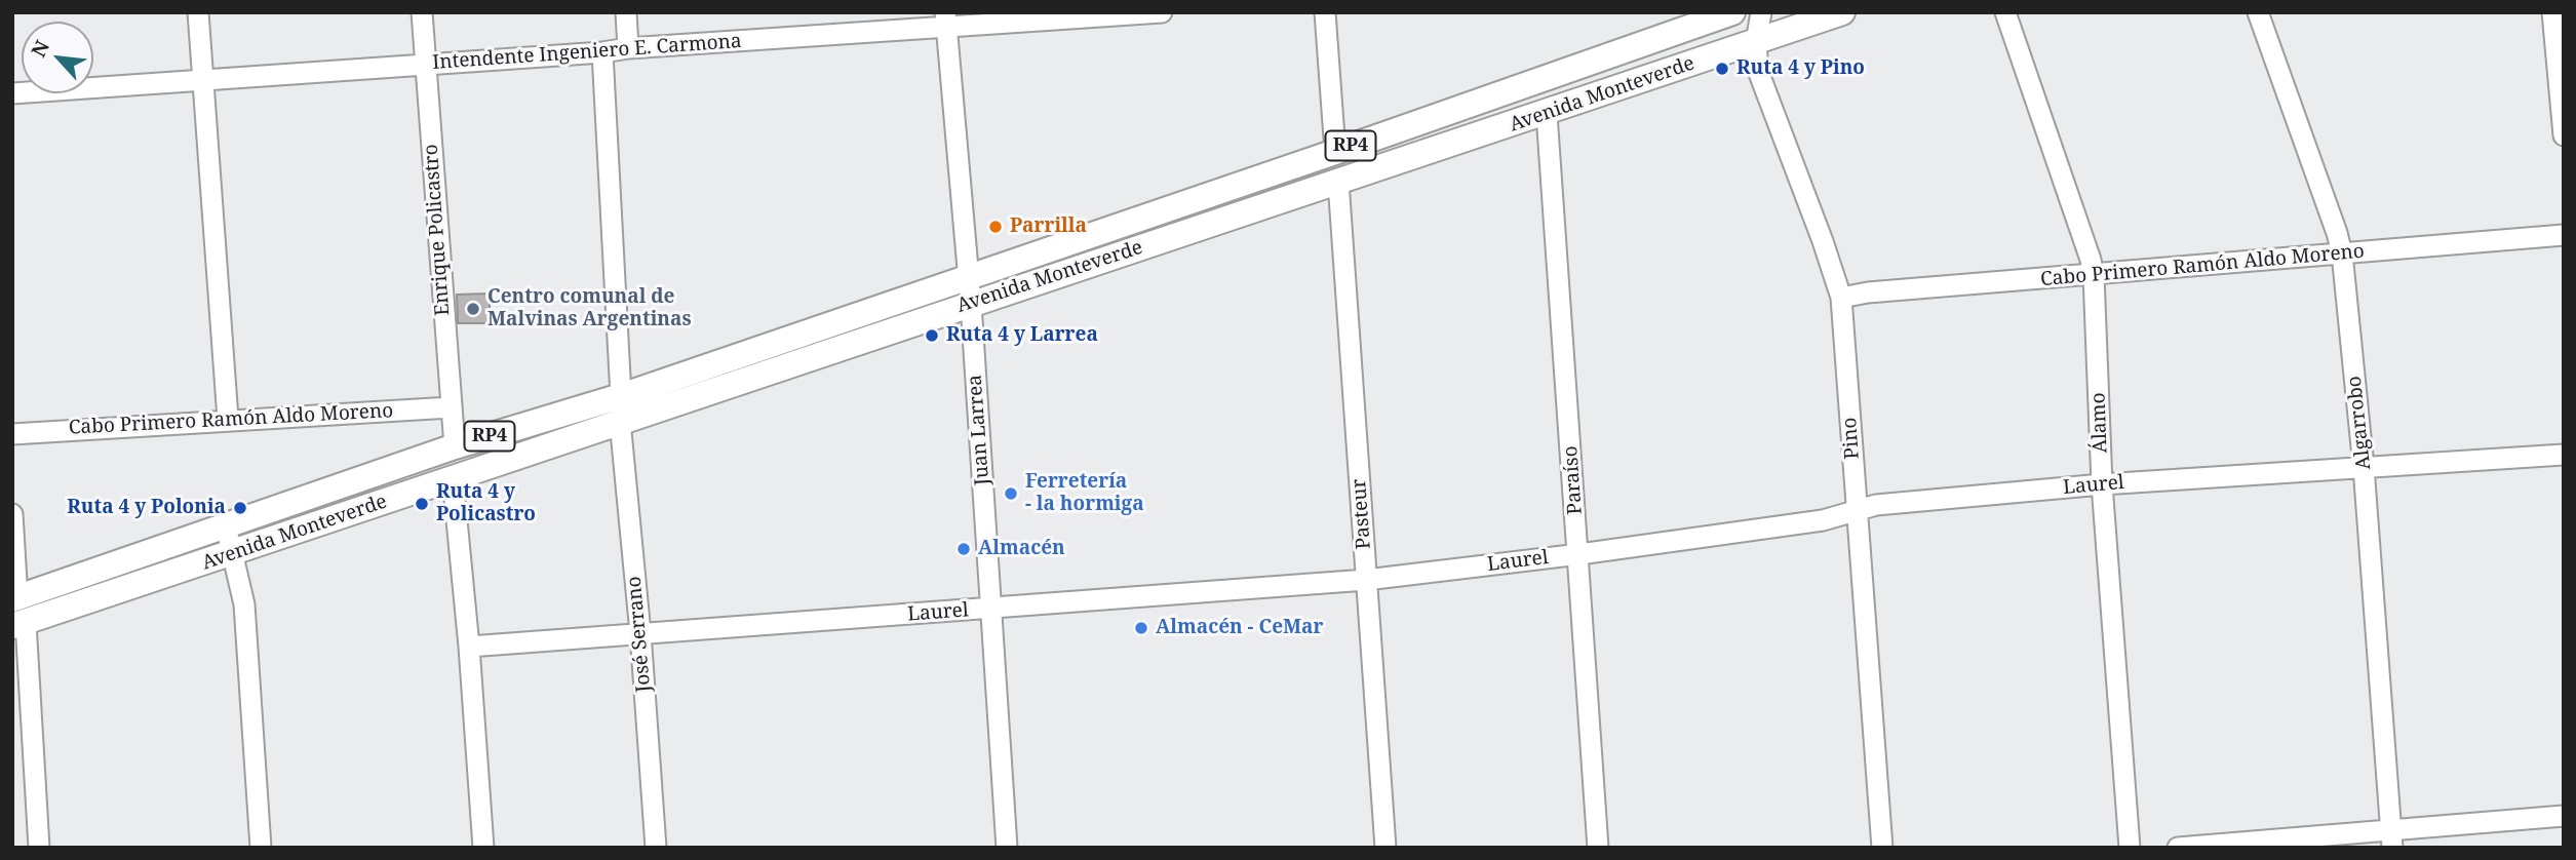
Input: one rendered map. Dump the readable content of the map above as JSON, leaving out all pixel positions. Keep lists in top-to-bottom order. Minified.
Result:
{"streets":{"main road":["Avenida Monteverde","RP4"],"street":["Intendente Ingeniero E. Carmona","Enrique Policastro","Cabo Primero Ramón Aldo Moreno","Álamo","Algarrobo","Juan Larrea","Pino","Paraíso","Laurel","Pasteur","José Serrano"]},"crossings":[["Intendente Ingeniero E. Carmona","Enrique Policastro"],["Intendente Ingeniero E. Carmona","Juan Larrea"],["Intendente Ingeniero E. Carmona","José Serrano"],["Avenida Monteverde","Enrique Policastro"],["Avenida Monteverde","Juan Larrea"],["Avenida Monteverde","Pino"],["Avenida Monteverde","Paraíso"],["Avenida Monteverde","Pasteur"],["Avenida Monteverde","José Serrano"],["Enrique Policastro","Cabo Primero Ramón Aldo Moreno"],["Cabo Primero Ramón Aldo Moreno","Álamo"],["Cabo Primero Ramón Aldo Moreno","Algarrobo"],["Cabo Primero Ramón Aldo Moreno","Pino"],["Álamo","Laurel"],["Algarrobo","Laurel"],["Juan Larrea","Laurel"],["Pino","Laurel"],["Paraíso","Laurel"],["Laurel","Pasteur"],["Laurel","José Serrano"]],"places":["Ruta 4 y Pino","Parrilla","Centro comunal de Malvinas Argentinas","Ruta 4 y Larrea","Ferretería - la hormiga","Ruta 4 y Policastro","Ruta 4 y Polonia","Almacén","Almacén - CeMar"],"north":"top left"}
